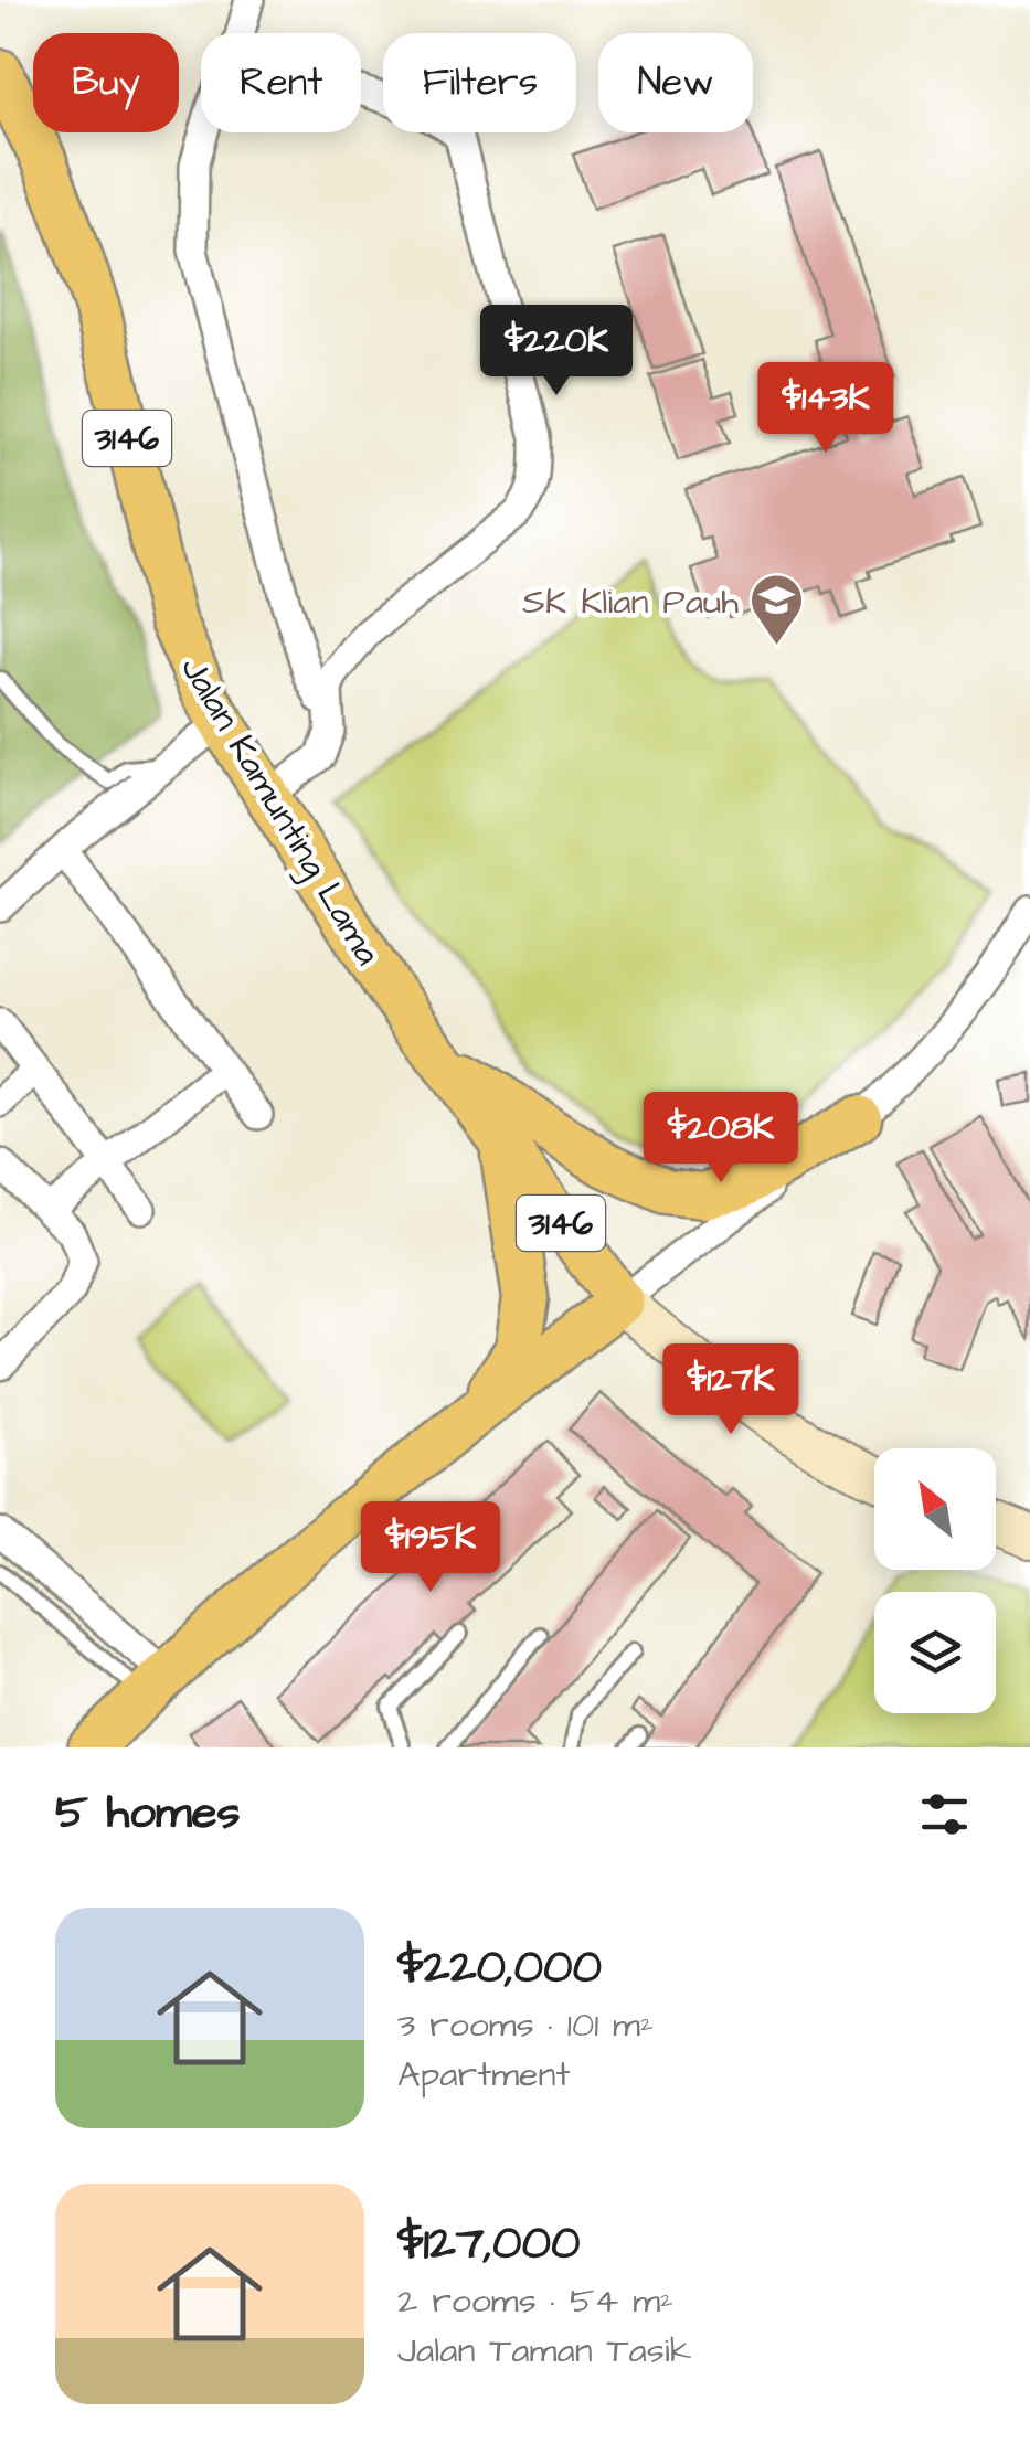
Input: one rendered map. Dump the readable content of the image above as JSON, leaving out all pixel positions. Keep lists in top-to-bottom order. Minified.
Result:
{"streets":{"main road":["3146","Jalan Kamunting Lama"]},"places":{"school or university":["SK Klian Pauh"]},"north":"top left","page":{"chip":["Buy","Rent","Filters","New"],"price":["$220K","$143K","$208K","$127K","$195K"],"heading":"5 homes","list":[{"name":"$220,000","note":"3 rooms · 101 m² · Apartment"},{"name":"$127,000","note":"2 rooms · 54 m² · Jalan Taman Tasik"}]}}
